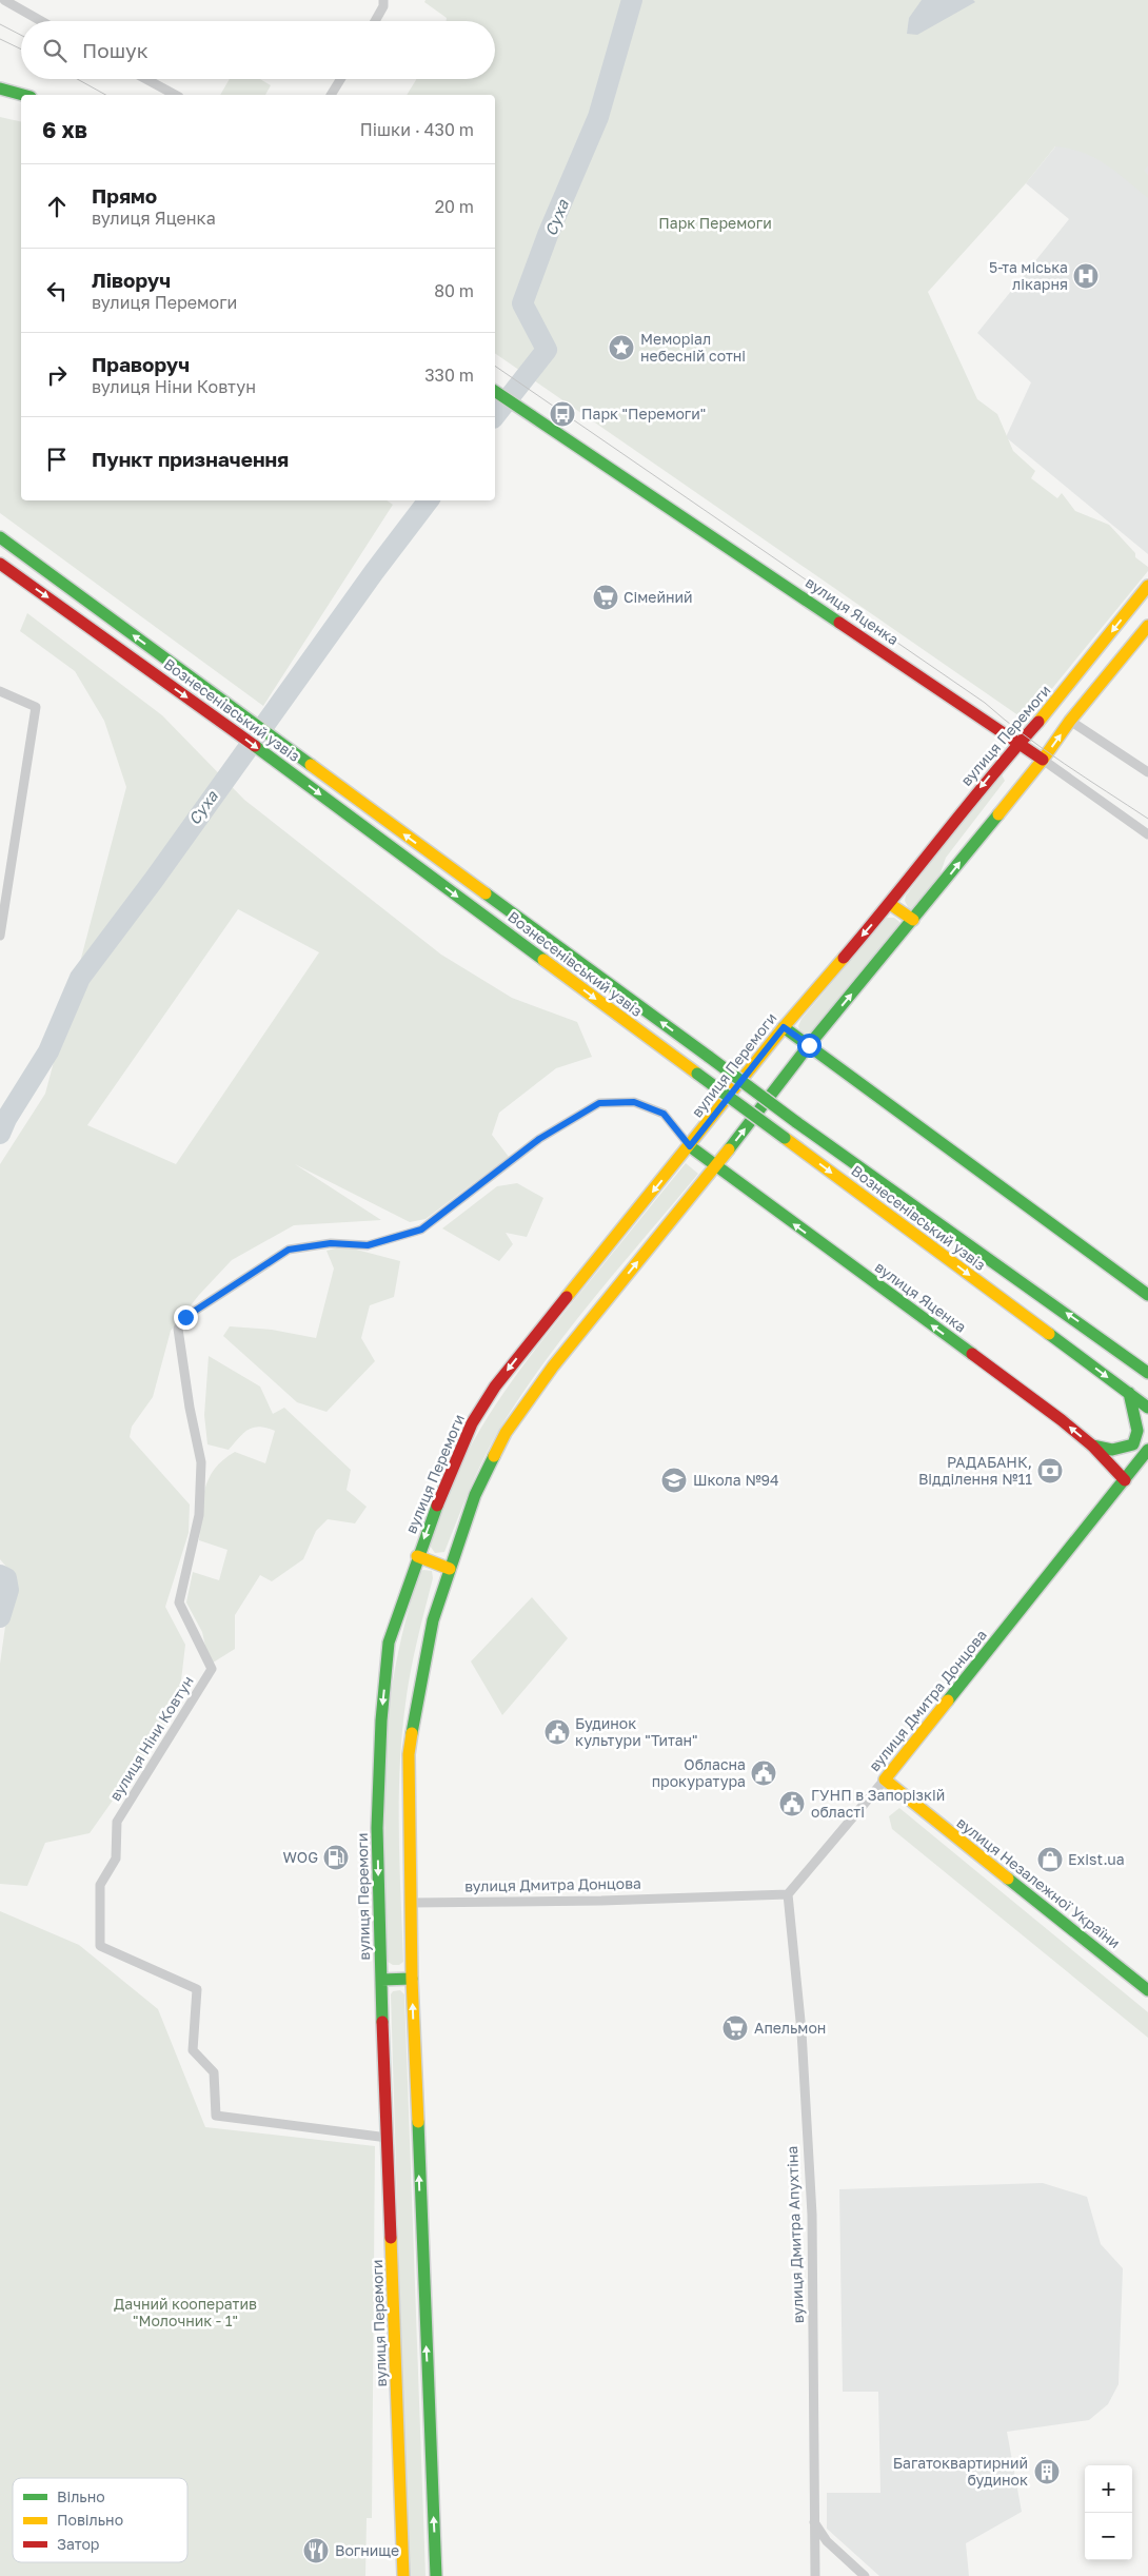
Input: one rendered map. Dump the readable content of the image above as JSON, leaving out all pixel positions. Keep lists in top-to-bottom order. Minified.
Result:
{"streets":{"main road":["вулиця Яценка","Вознесенівський узвіз","вулиця Перемоги","вулиця Дмитра Донцова","вулиця Незалежної України"],"street":["вулиця Ніни Ковтун","вулиця Дмитра Апухтіна"]},"crossings":[["вулиця Яценка","вулиця Перемоги"],["вулиця Яценка","вулиця Дмитра Донцова"],["вулиця Яценка","вулиця Ніни Ковтун"],["вулиця Перемоги","вулиця Ніни Ковтун"],["вулиця Дмитра Донцова","вулиця Незалежної України"],["вулиця Дмитра Донцова","вулиця Дмитра Апухтіна"]],"one_way":["вулиця Яценка"],"water":["Суха"],"parks":["Парк Перемоги","Дачний кооператив \"Молочник - 1\""],"places":{"hospital":["5-та міська лікарня"],"place":["Меморіал небесній сотні"],"bus stop":["Парк \"Перемоги\""],"supermarket":["Сімейний","Апельмон"],"bank":["РАДАБАНК, Відділення №11"],"school or university":["Школа №94"],"public building":["Будинок культури \"Титан\"","Обласна прокуратура","ГУНП в Запорізкій області"],"fuel station":["WOG"],"shop":["Exist.ua"],"building":["Багатоквартирний будинок"],"restaurant":["Вогнище"]},"legend":["Вільно","Повільно","Затор"],"page":{"search":"Пошук","heading":["6 хв","Пішки · 430 m"],"list":[["Прямо","вулиця Яценка","20 m"],["Ліворуч","вулиця Перемоги","80 m"],["Праворуч","вулиця Ніни Ковтун","330 m"],"Пункт призначення"],"map_buttons":["+","−"]}}
